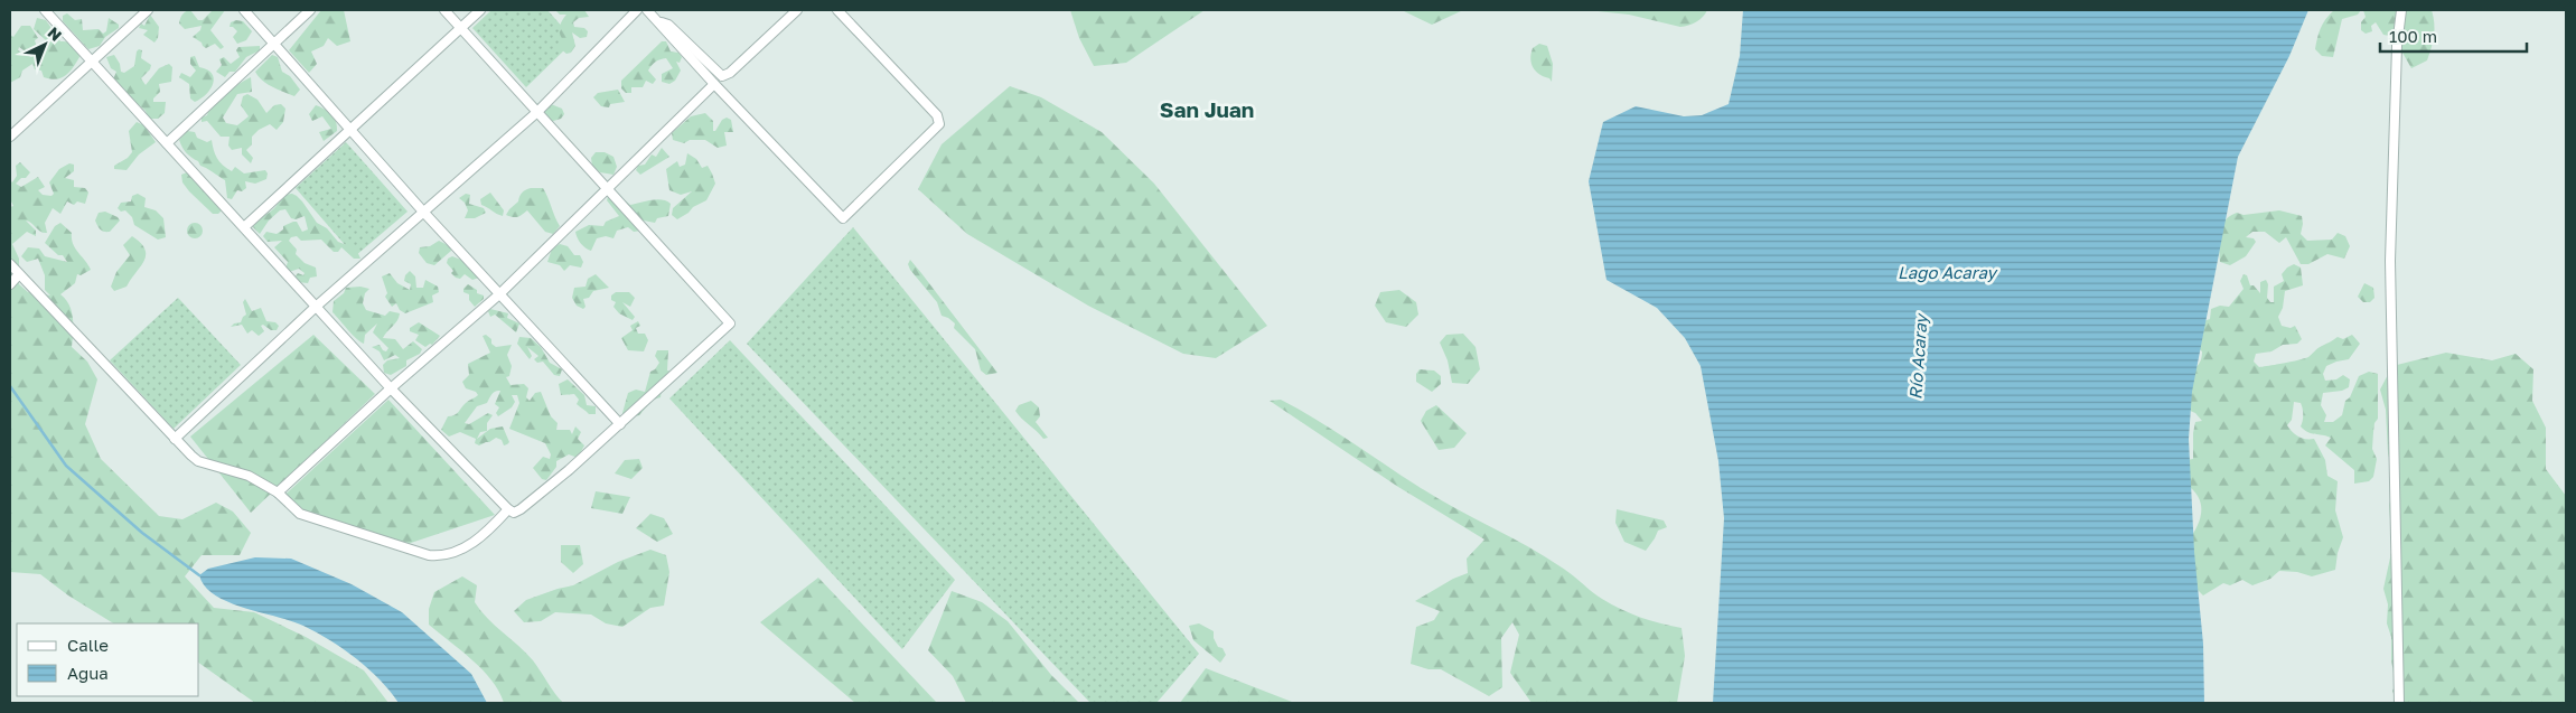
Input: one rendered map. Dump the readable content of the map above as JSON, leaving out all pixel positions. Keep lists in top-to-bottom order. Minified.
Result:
{"districts":["San Juan"],"water":["Lago Acaray","Río Acaray"],"legend":["Calle","Agua"],"scale_bar":"100 m","north":"top right"}
